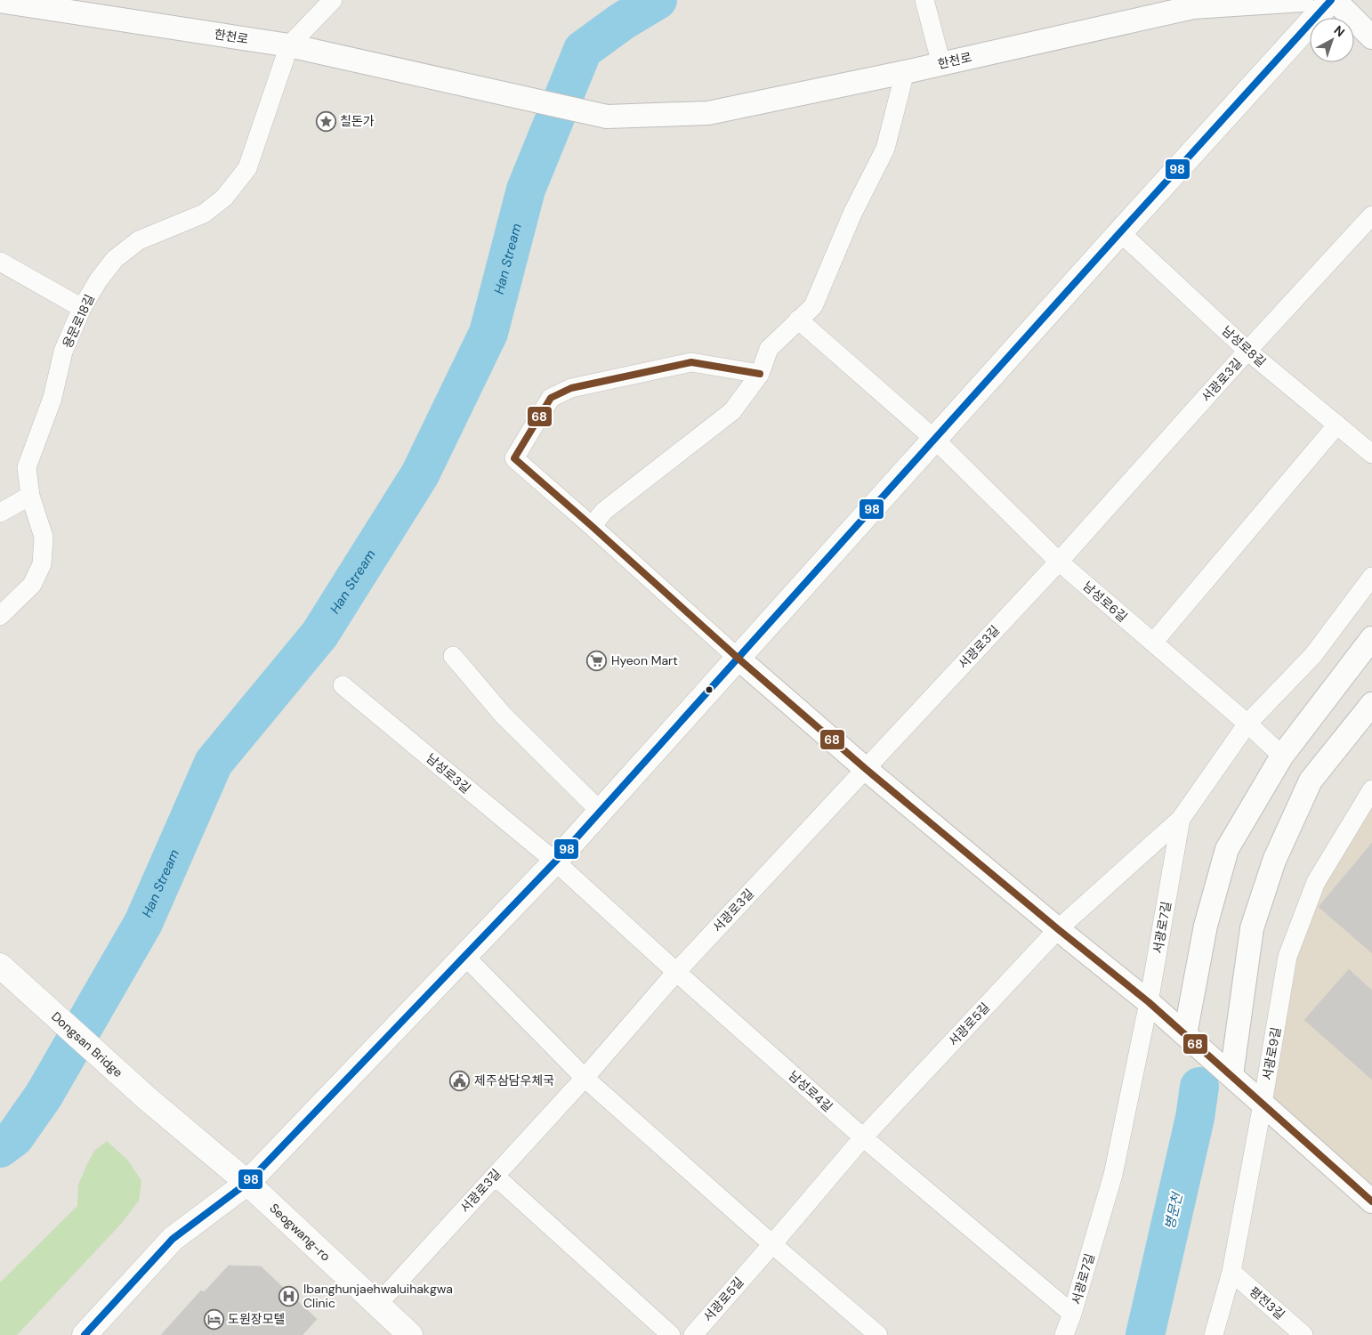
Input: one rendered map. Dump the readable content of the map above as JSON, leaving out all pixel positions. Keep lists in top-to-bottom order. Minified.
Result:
{"streets":{"main road":["Dongsan Bridge","Seogwang-ro"],"street":["한천로","용문로18길","남성로8길","서광로3길","남성로6길","남성로3길","서광로7길","서광로5길","서광로9길","남성로4길","평전3길"]},"crossings":[["한천로","용문로18길"],["남성로8길","서광로3길"],["서광로3길","남성로6길"],["서광로3길","남성로4길"],["서광로3길","Seogwang-ro"],["남성로6길","서광로7길"],["남성로3길","남성로4길"],["서광로7길","서광로5길"],["서광로7길","남성로4길"],["서광로5길","남성로4길"],["Dongsan Bridge","Seogwang-ro"],["서광로9길","평전3길"]],"water":["Han Stream","병문천"],"places":{"place":["칠돈가"],"supermarket":["Hyeon Mart"],"public building":["제주삼담우체국"],"hospital":["Ibanghunjaehwaluihakgwa Clinic"],"hotel":["도원장모텔"]},"lines":["transit line 98","transit line 68"],"north":"top right"}
